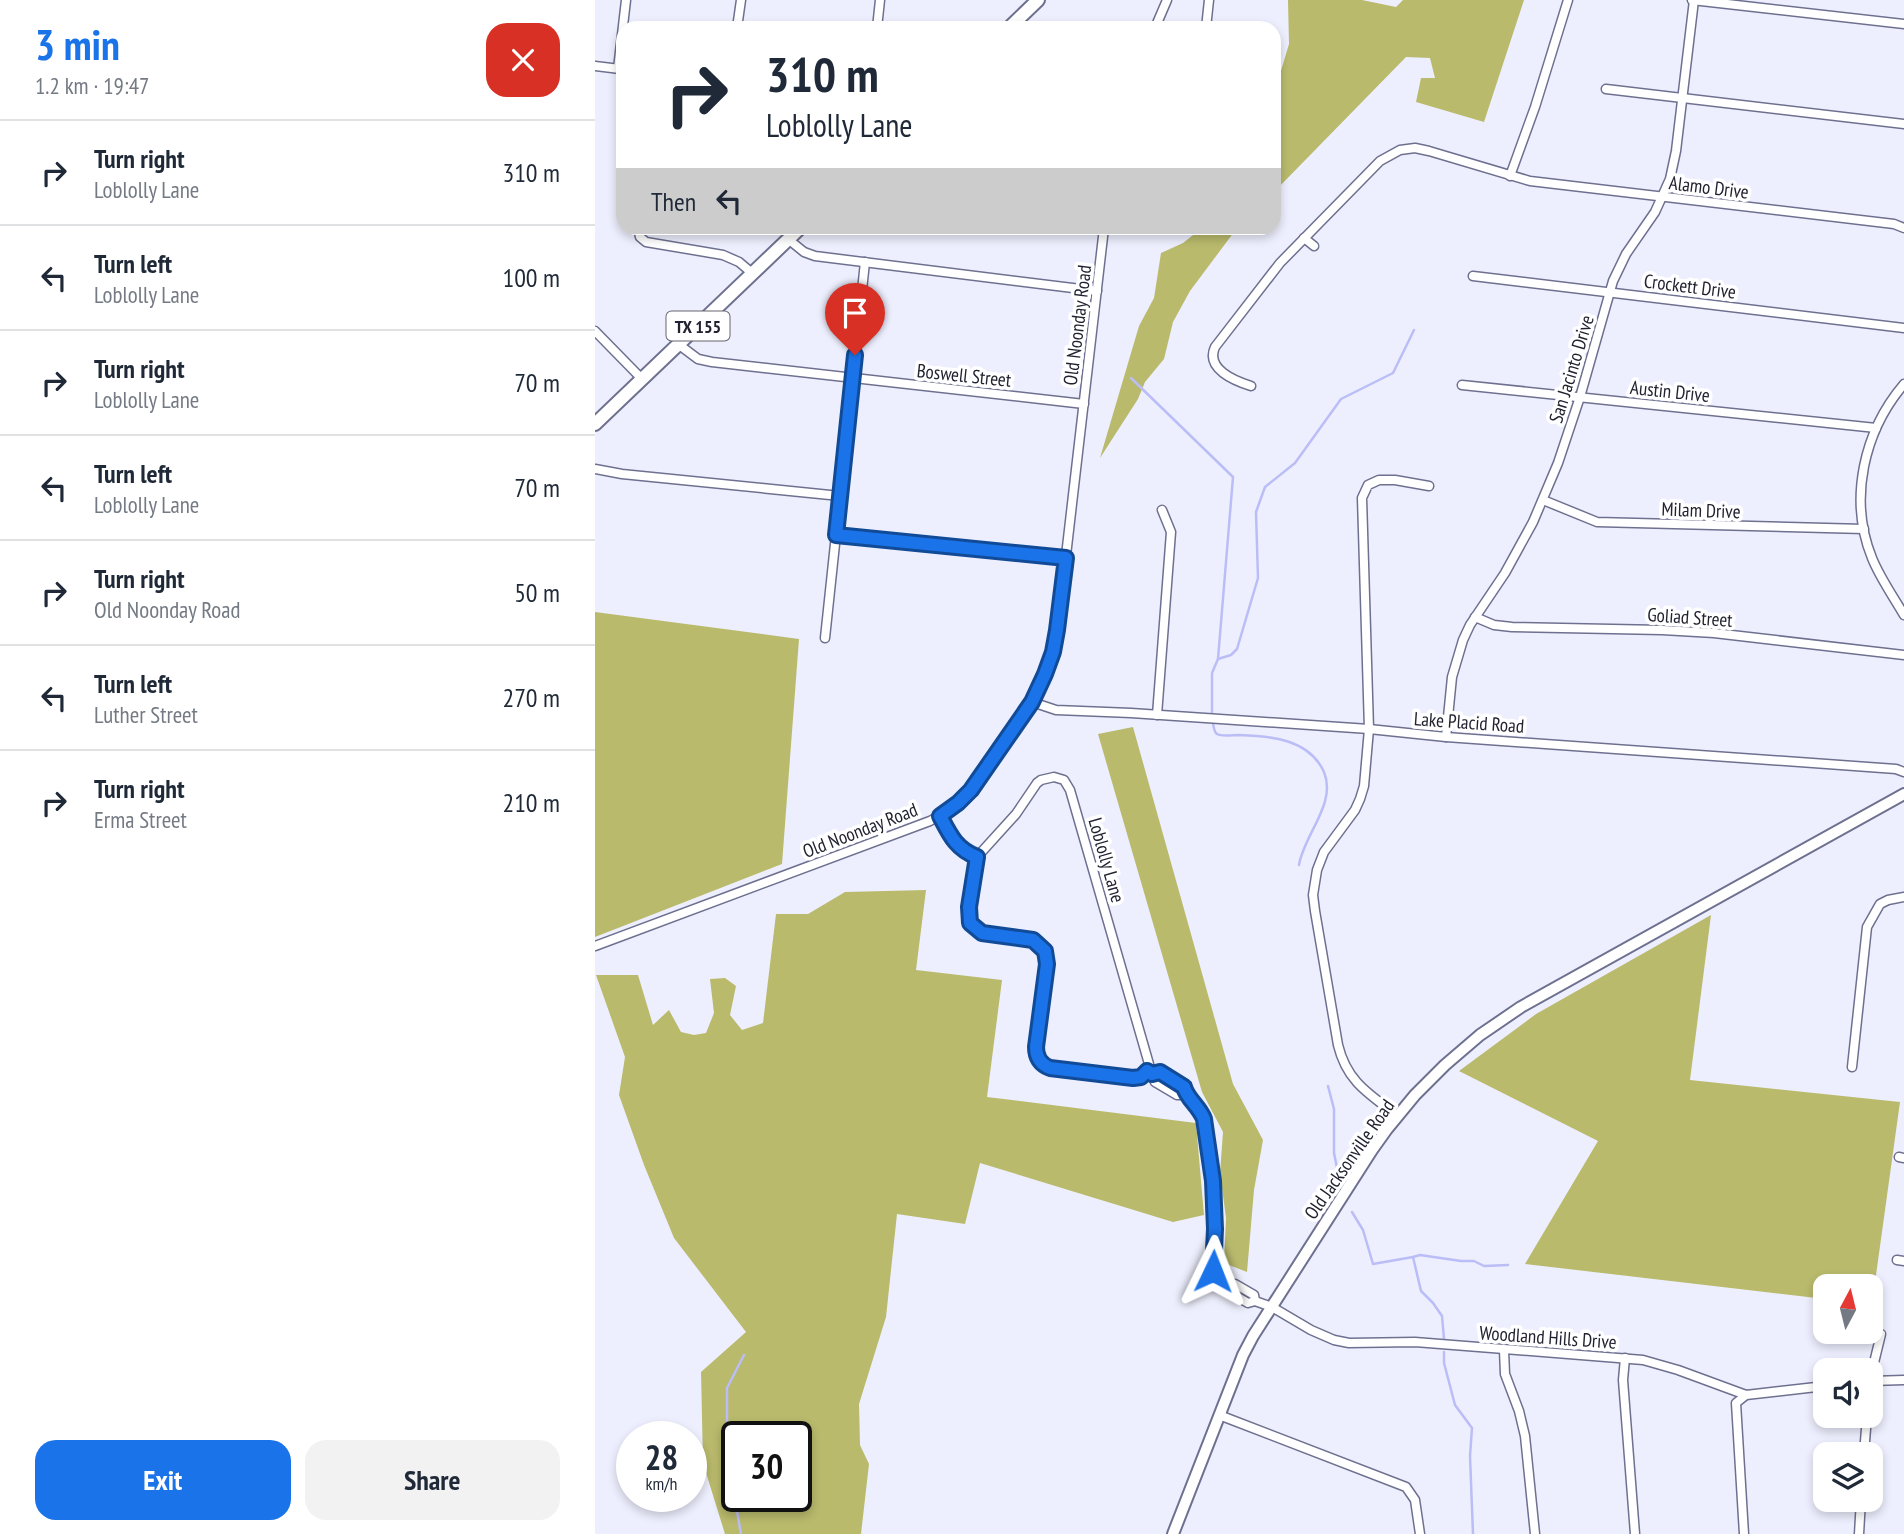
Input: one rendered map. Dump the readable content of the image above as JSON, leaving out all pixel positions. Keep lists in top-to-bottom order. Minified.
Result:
{"streets":{"main road":["TX 155","Old Jacksonville Road"],"street":["Alamo Drive","Crockett Drive","Old Noonday Road","San Jacinto Drive","Boswell Street","Austin Drive","Milam Drive","Goliad Street","Lake Placid Road","Loblolly Lane","Woodland Hills Drive"]},"crossings":[["Alamo Drive","San Jacinto Drive"],["Crockett Drive","San Jacinto Drive"],["Old Noonday Road","Boswell Street"],["Old Noonday Road","Lake Placid Road"],["TX 155","Boswell Street"],["San Jacinto Drive","Austin Drive"],["San Jacinto Drive","Milam Drive"],["San Jacinto Drive","Goliad Street"],["San Jacinto Drive","Lake Placid Road"],["Old Jacksonville Road","Woodland Hills Drive"]],"north":"top","page":{"heading":["3 min","1.2 km · 19:47"],"turn":["310 m","Loblolly Lane"],"list":[{"name":"Turn right","note":"Loblolly Lane","value":"310 m"},{"name":"Turn left","note":"Loblolly Lane","value":"100 m"},{"name":"Turn right","note":"Loblolly Lane","value":"70 m"},{"name":"Turn left","note":"Loblolly Lane","value":"70 m"},{"name":"Turn right","note":"Old Noonday Road","value":"50 m"},{"name":"Turn left","note":"Luther Street","value":"270 m"},{"name":"Turn right","note":"Erma Street","value":"210 m"}],"then":"Then","speed":"28 km/h","limit":"30","buttons":["Exit","Share"]}}
